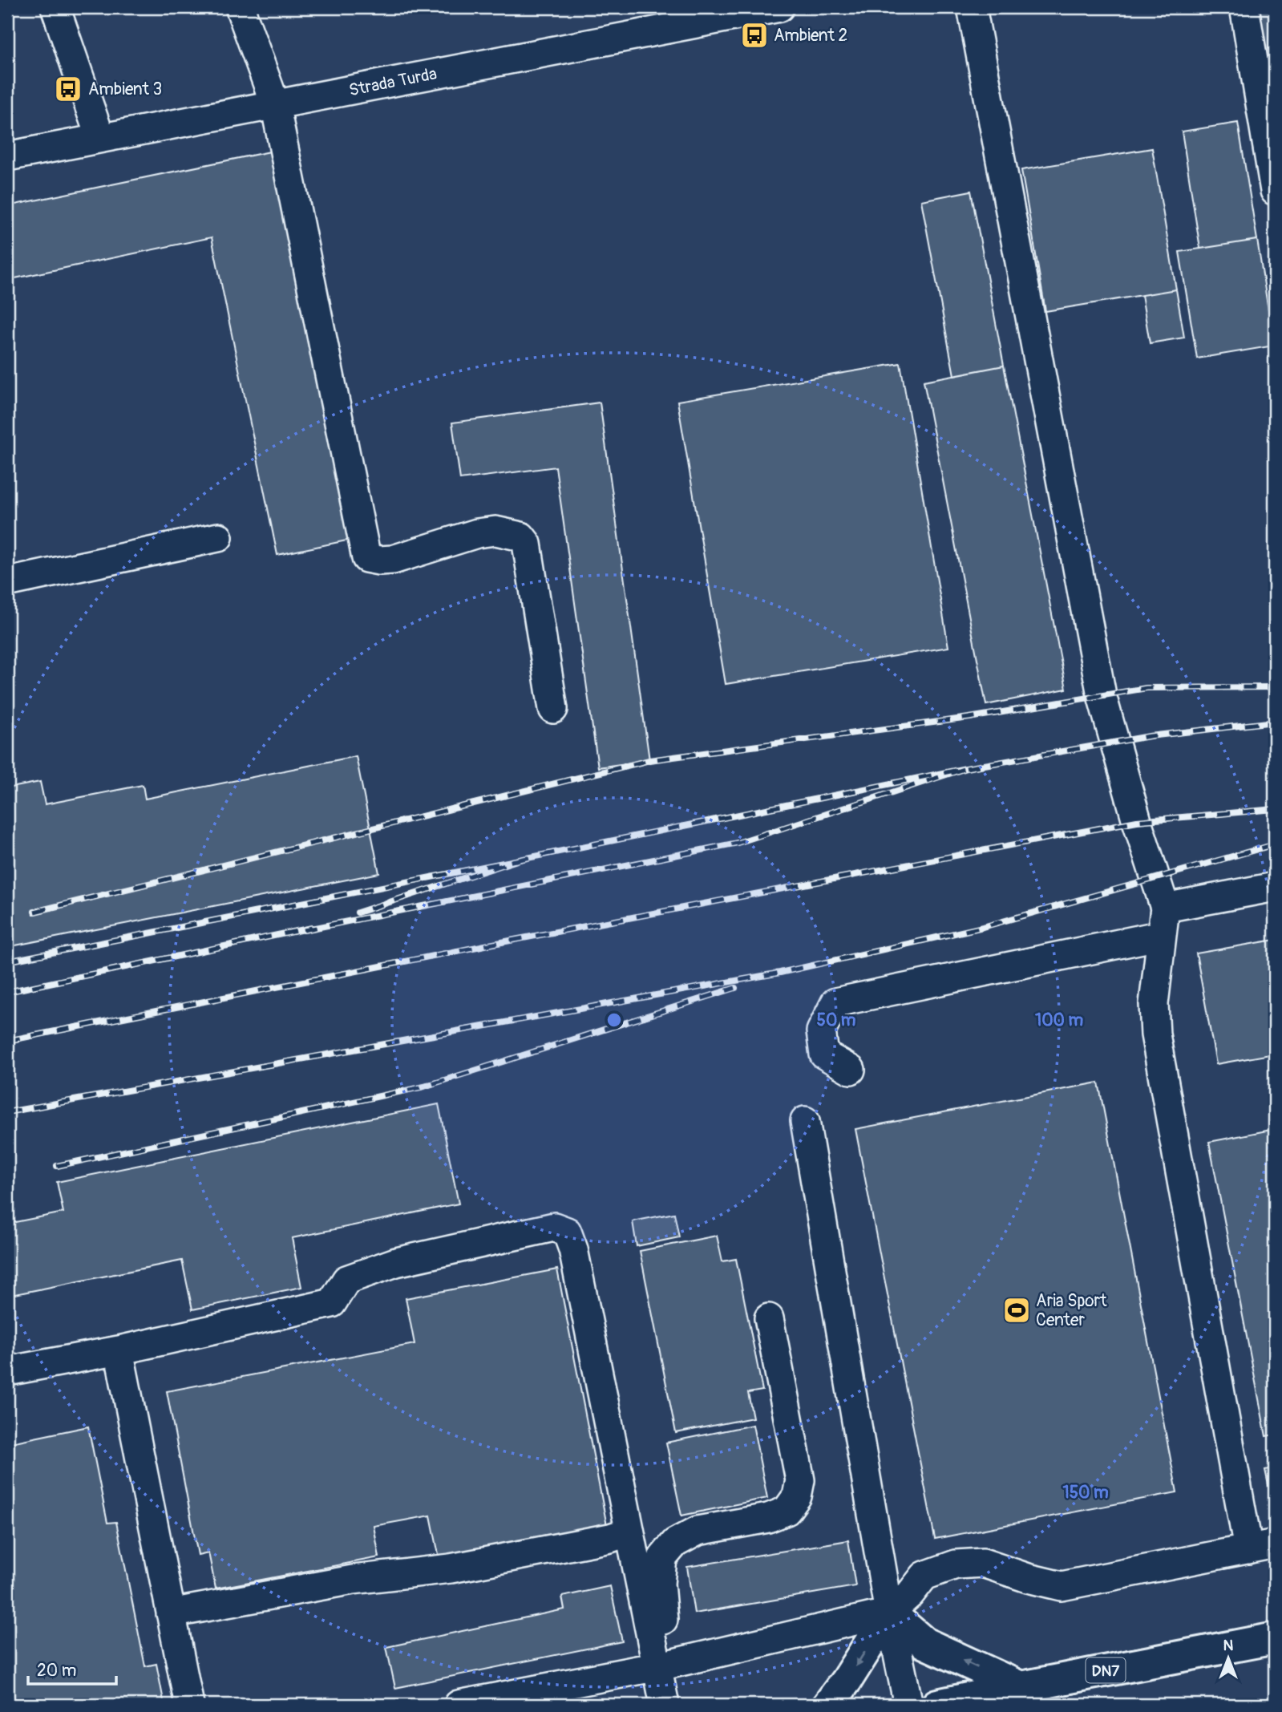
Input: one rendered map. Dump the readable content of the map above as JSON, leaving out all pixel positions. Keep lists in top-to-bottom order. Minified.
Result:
{"streets":{"main road":["DN7"],"street":["Strada Turda"]},"places":{"bus stop":["Ambient 2","Ambient 3"],"sports":["Aria Sport Center"]},"scale_bar":"20 m","north":"top","rings":["50 m","100 m","150 m"]}
